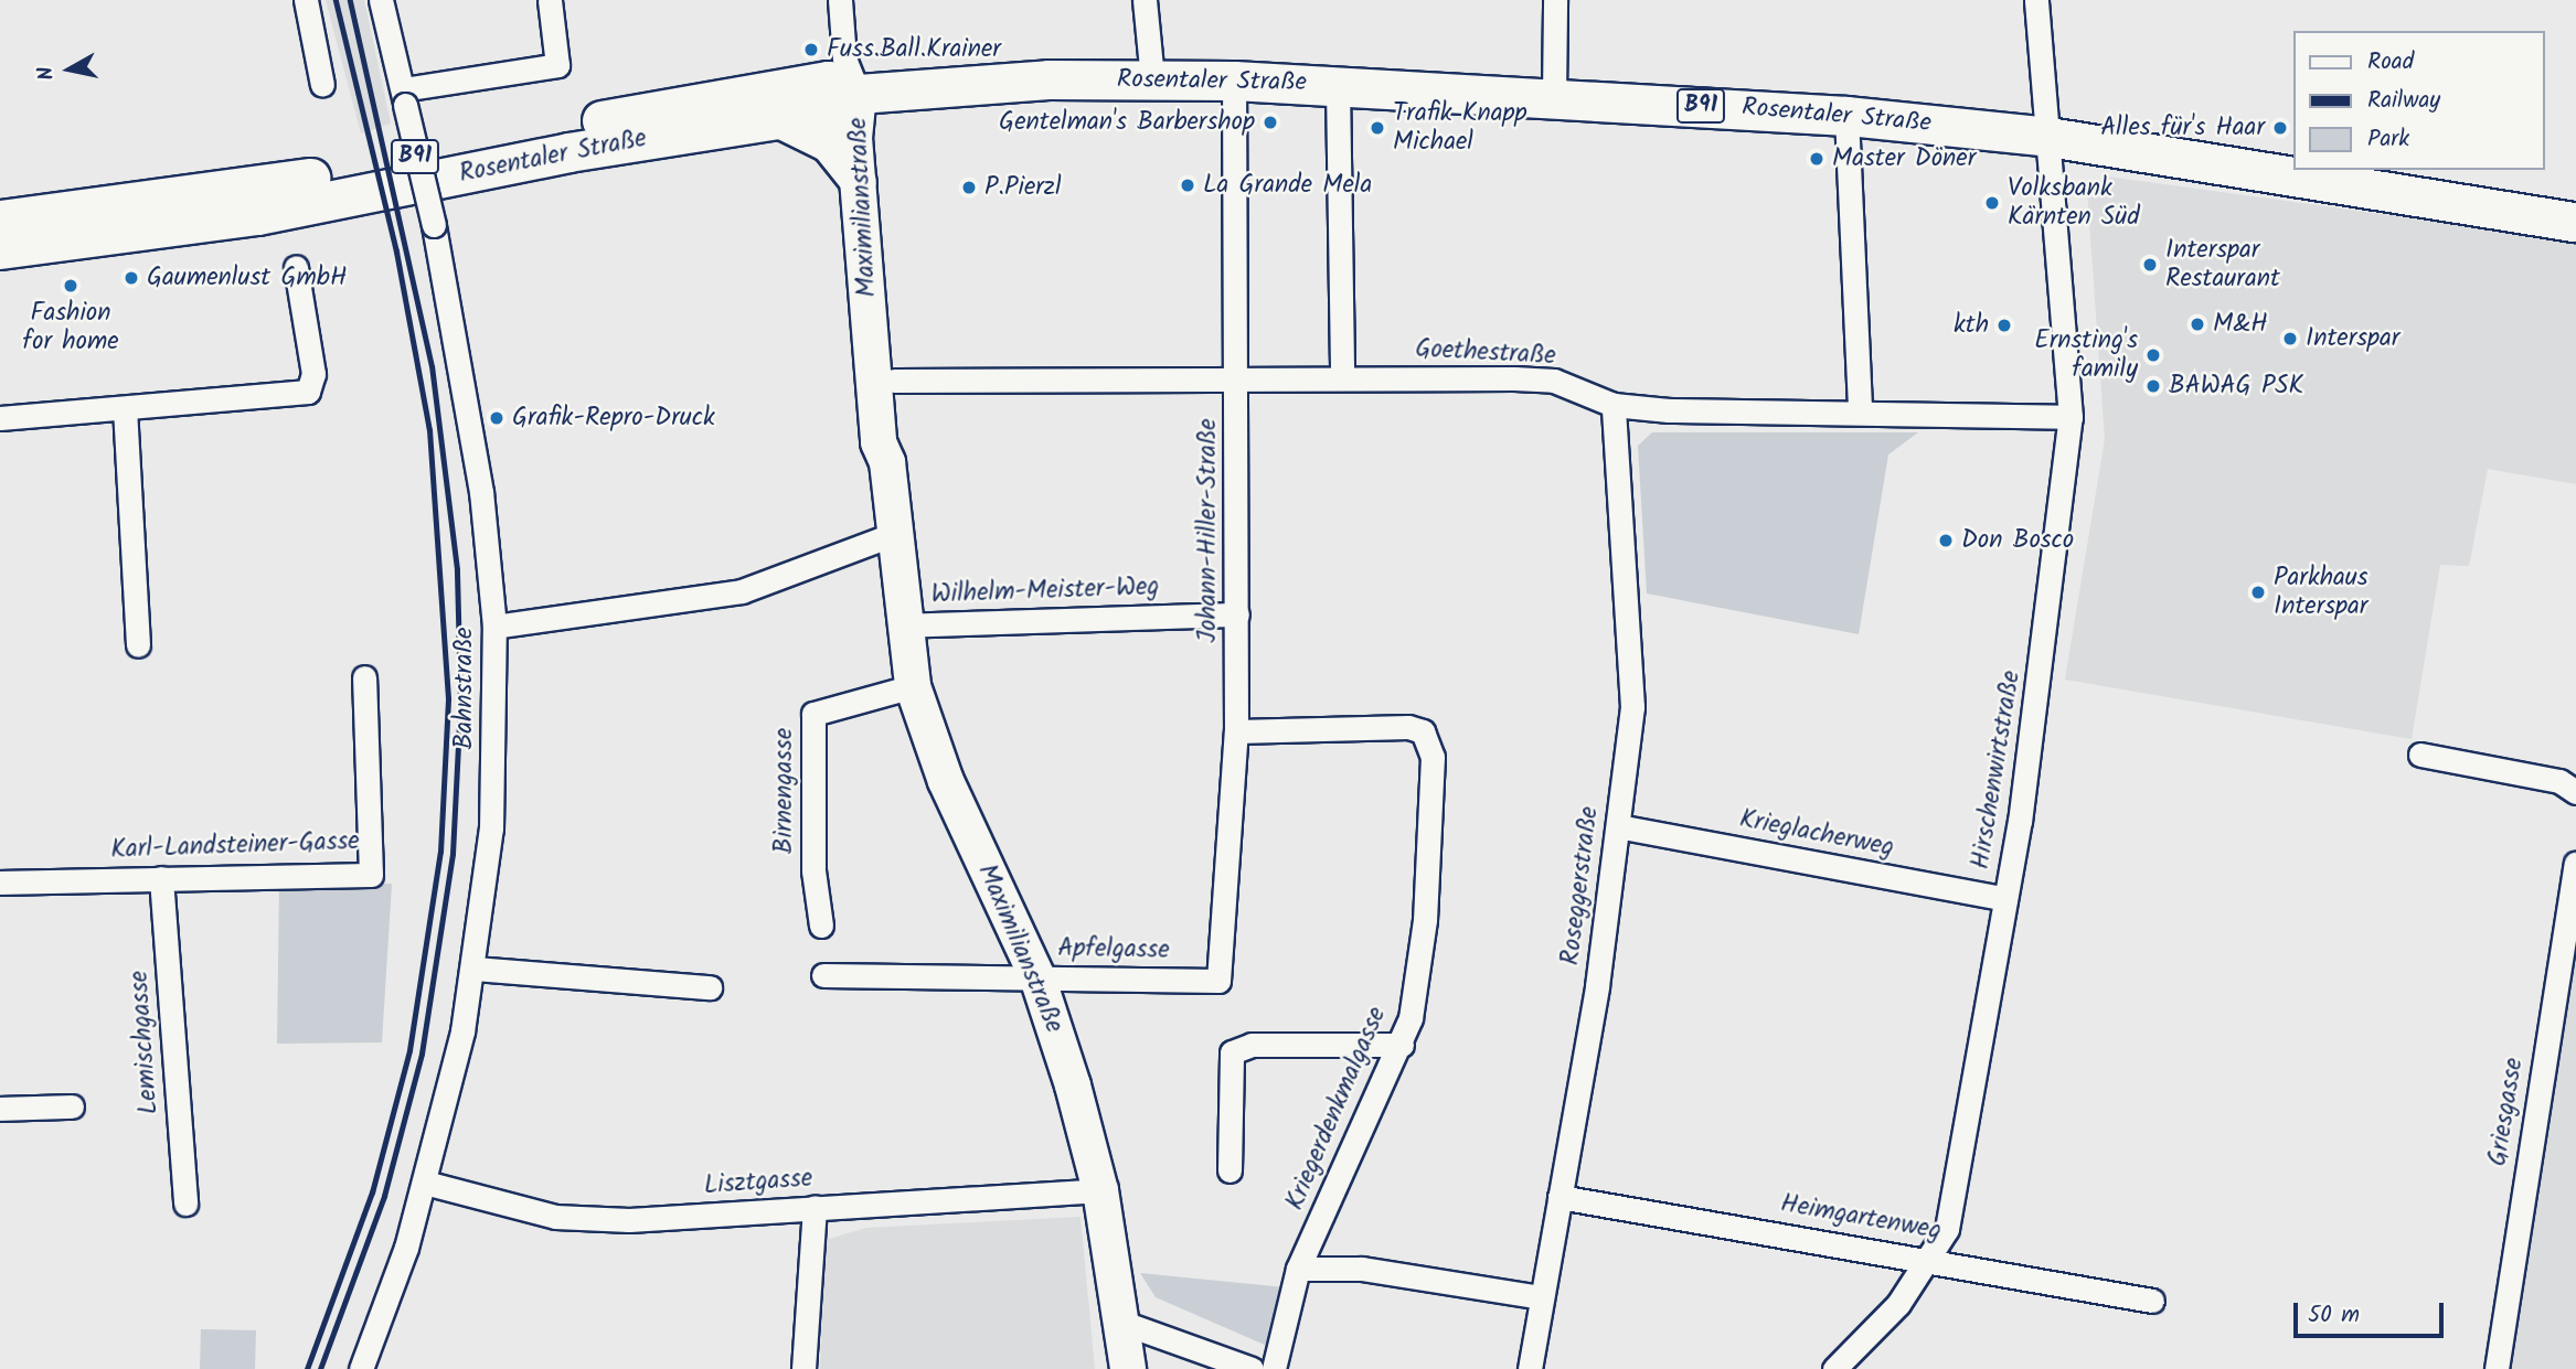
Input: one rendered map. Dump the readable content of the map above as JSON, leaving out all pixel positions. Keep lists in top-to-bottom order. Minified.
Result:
{"streets":{"main road":["Rosentaler Straße","B91"],"street":["Maximilianstraße","Goethestraße","Johann-Hiller-Straße","Wilhelm-Meister-Weg","Bahnstraße","Hirschenwirtstraße","Birnengasse","Krieglacherweg","Karl-Landsteiner-Gasse","Roseggerstraße","Apfelgasse","Lemischgasse","Kriegerdenkmalgasse","Griesgasse","Lisztgasse","Heimgartenweg"]},"crossings":[["Rosentaler Straße","Maximilianstraße"],["Rosentaler Straße","Johann-Hiller-Straße"],["Rosentaler Straße","Hirschenwirtstraße"],["Maximilianstraße","Goethestraße"],["Maximilianstraße","Wilhelm-Meister-Weg"],["Maximilianstraße","Birnengasse"],["Maximilianstraße","Apfelgasse"],["Maximilianstraße","Lisztgasse"],["Goethestraße","Johann-Hiller-Straße"],["Goethestraße","Hirschenwirtstraße"],["Goethestraße","Roseggerstraße"],["Johann-Hiller-Straße","Wilhelm-Meister-Weg"],["Johann-Hiller-Straße","Apfelgasse"],["Johann-Hiller-Straße","Kriegerdenkmalgasse"],["Bahnstraße","Lisztgasse"],["Hirschenwirtstraße","Krieglacherweg"],["Hirschenwirtstraße","Heimgartenweg"],["Krieglacherweg","Roseggerstraße"],["Karl-Landsteiner-Gasse","Lemischgasse"],["Roseggerstraße","Heimgartenweg"]],"places":["Fuss.Ball.Krainer","Gentelman's Barbershop","Trafik Knapp Michael","Alles für's Haar","Master Döner","La Grande Mela","P.Pierzl","Volksbank Kärnten Süd","Interspar Restaurant","Gaumenlust GmbH","Fashion for home","M&H","kth","Interspar","Ernsting's family","BAWAG PSK","Grafik-Repro-Druck","Don Bosco","Parkhaus Interspar"],"legend":["Road","Railway","Park"],"scale_bar":"50 m","north":"left"}
